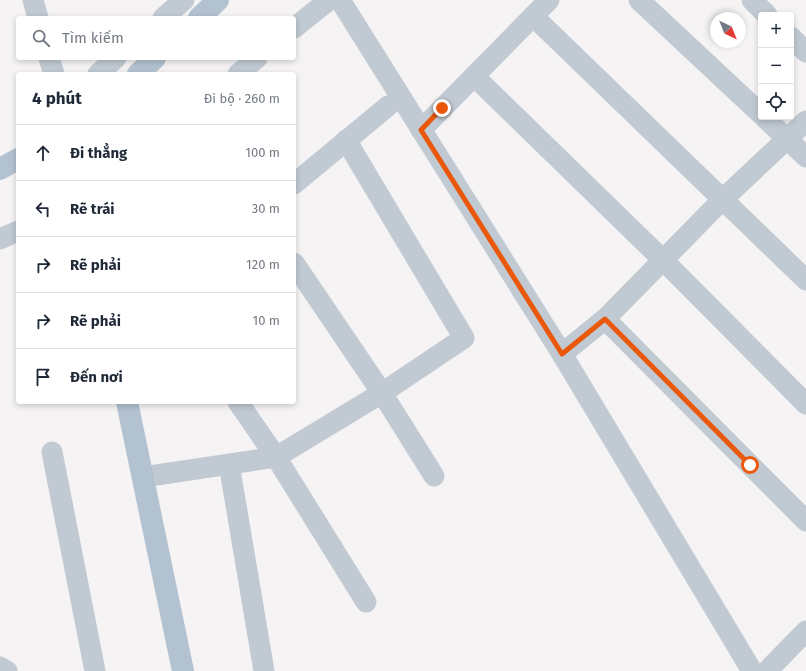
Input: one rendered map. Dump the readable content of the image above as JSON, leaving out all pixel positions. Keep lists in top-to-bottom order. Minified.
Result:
{"north":"bottom right","page":{"map_buttons":["+","−"],"search":"Tìm kiếm","heading":["4 phút","Đi bộ · 260 m"],"list":[["Đi thẳng","100 m"],["Rẽ trái","30 m"],["Rẽ phải","120 m"],["Rẽ phải","10 m"],"Đến nơi"]}}
